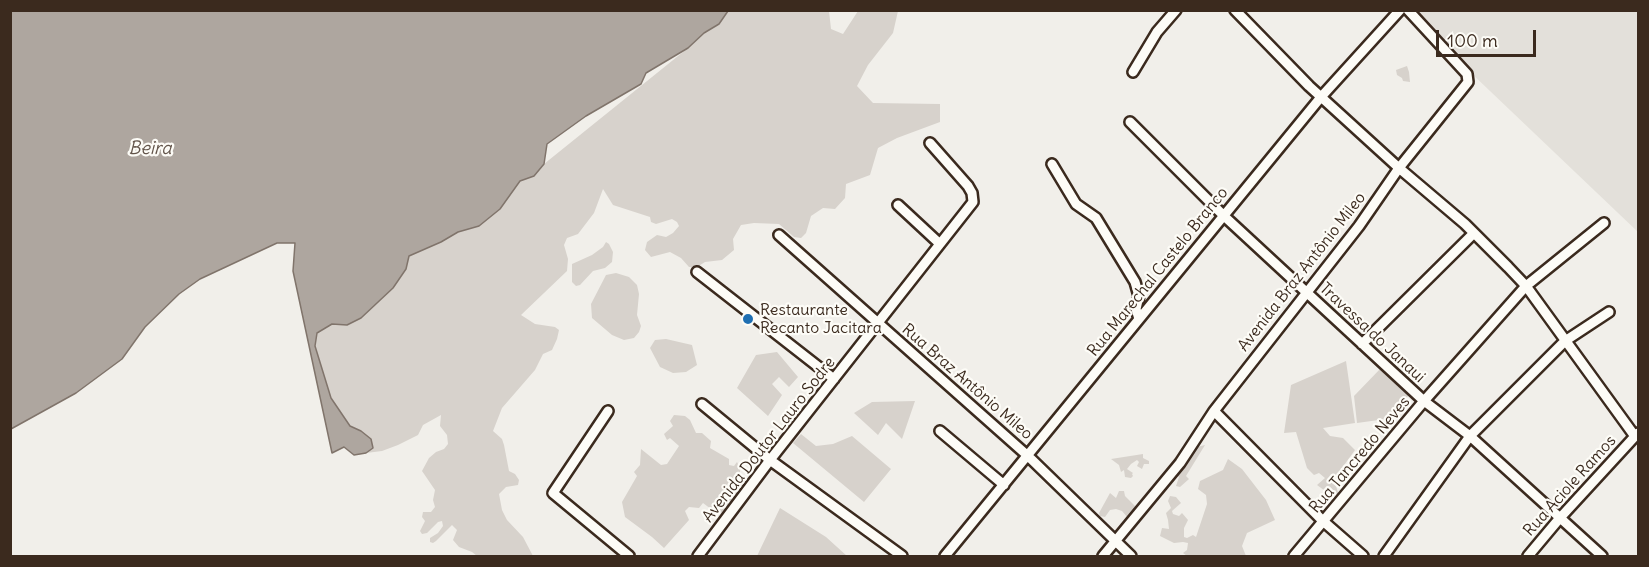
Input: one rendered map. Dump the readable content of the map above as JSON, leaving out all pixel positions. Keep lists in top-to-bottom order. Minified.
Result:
{"streets":{"street":["Rua Marechal Castelo Branco","Avenida Braz Antônio Mileo","Travessa do Janaui","Rua Braz Antônio Mileo","Avenida Doutor Lauro Sodre","Rua Tancredo Neves","Rua Aciole Ramos"]},"crossings":[["Rua Marechal Castelo Branco","Travessa do Janaui"],["Rua Marechal Castelo Branco","Rua Braz Antônio Mileo"],["Avenida Braz Antônio Mileo","Travessa do Janaui"],["Avenida Braz Antônio Mileo","Rua Braz Antônio Mileo"],["Travessa do Janaui","Rua Tancredo Neves"],["Travessa do Janaui","Rua Aciole Ramos"],["Rua Braz Antônio Mileo","Avenida Doutor Lauro Sodre"]],"water":["Beira"],"places":["Restaurante Recanto Jacitara"],"scale_bar":"100 m"}
